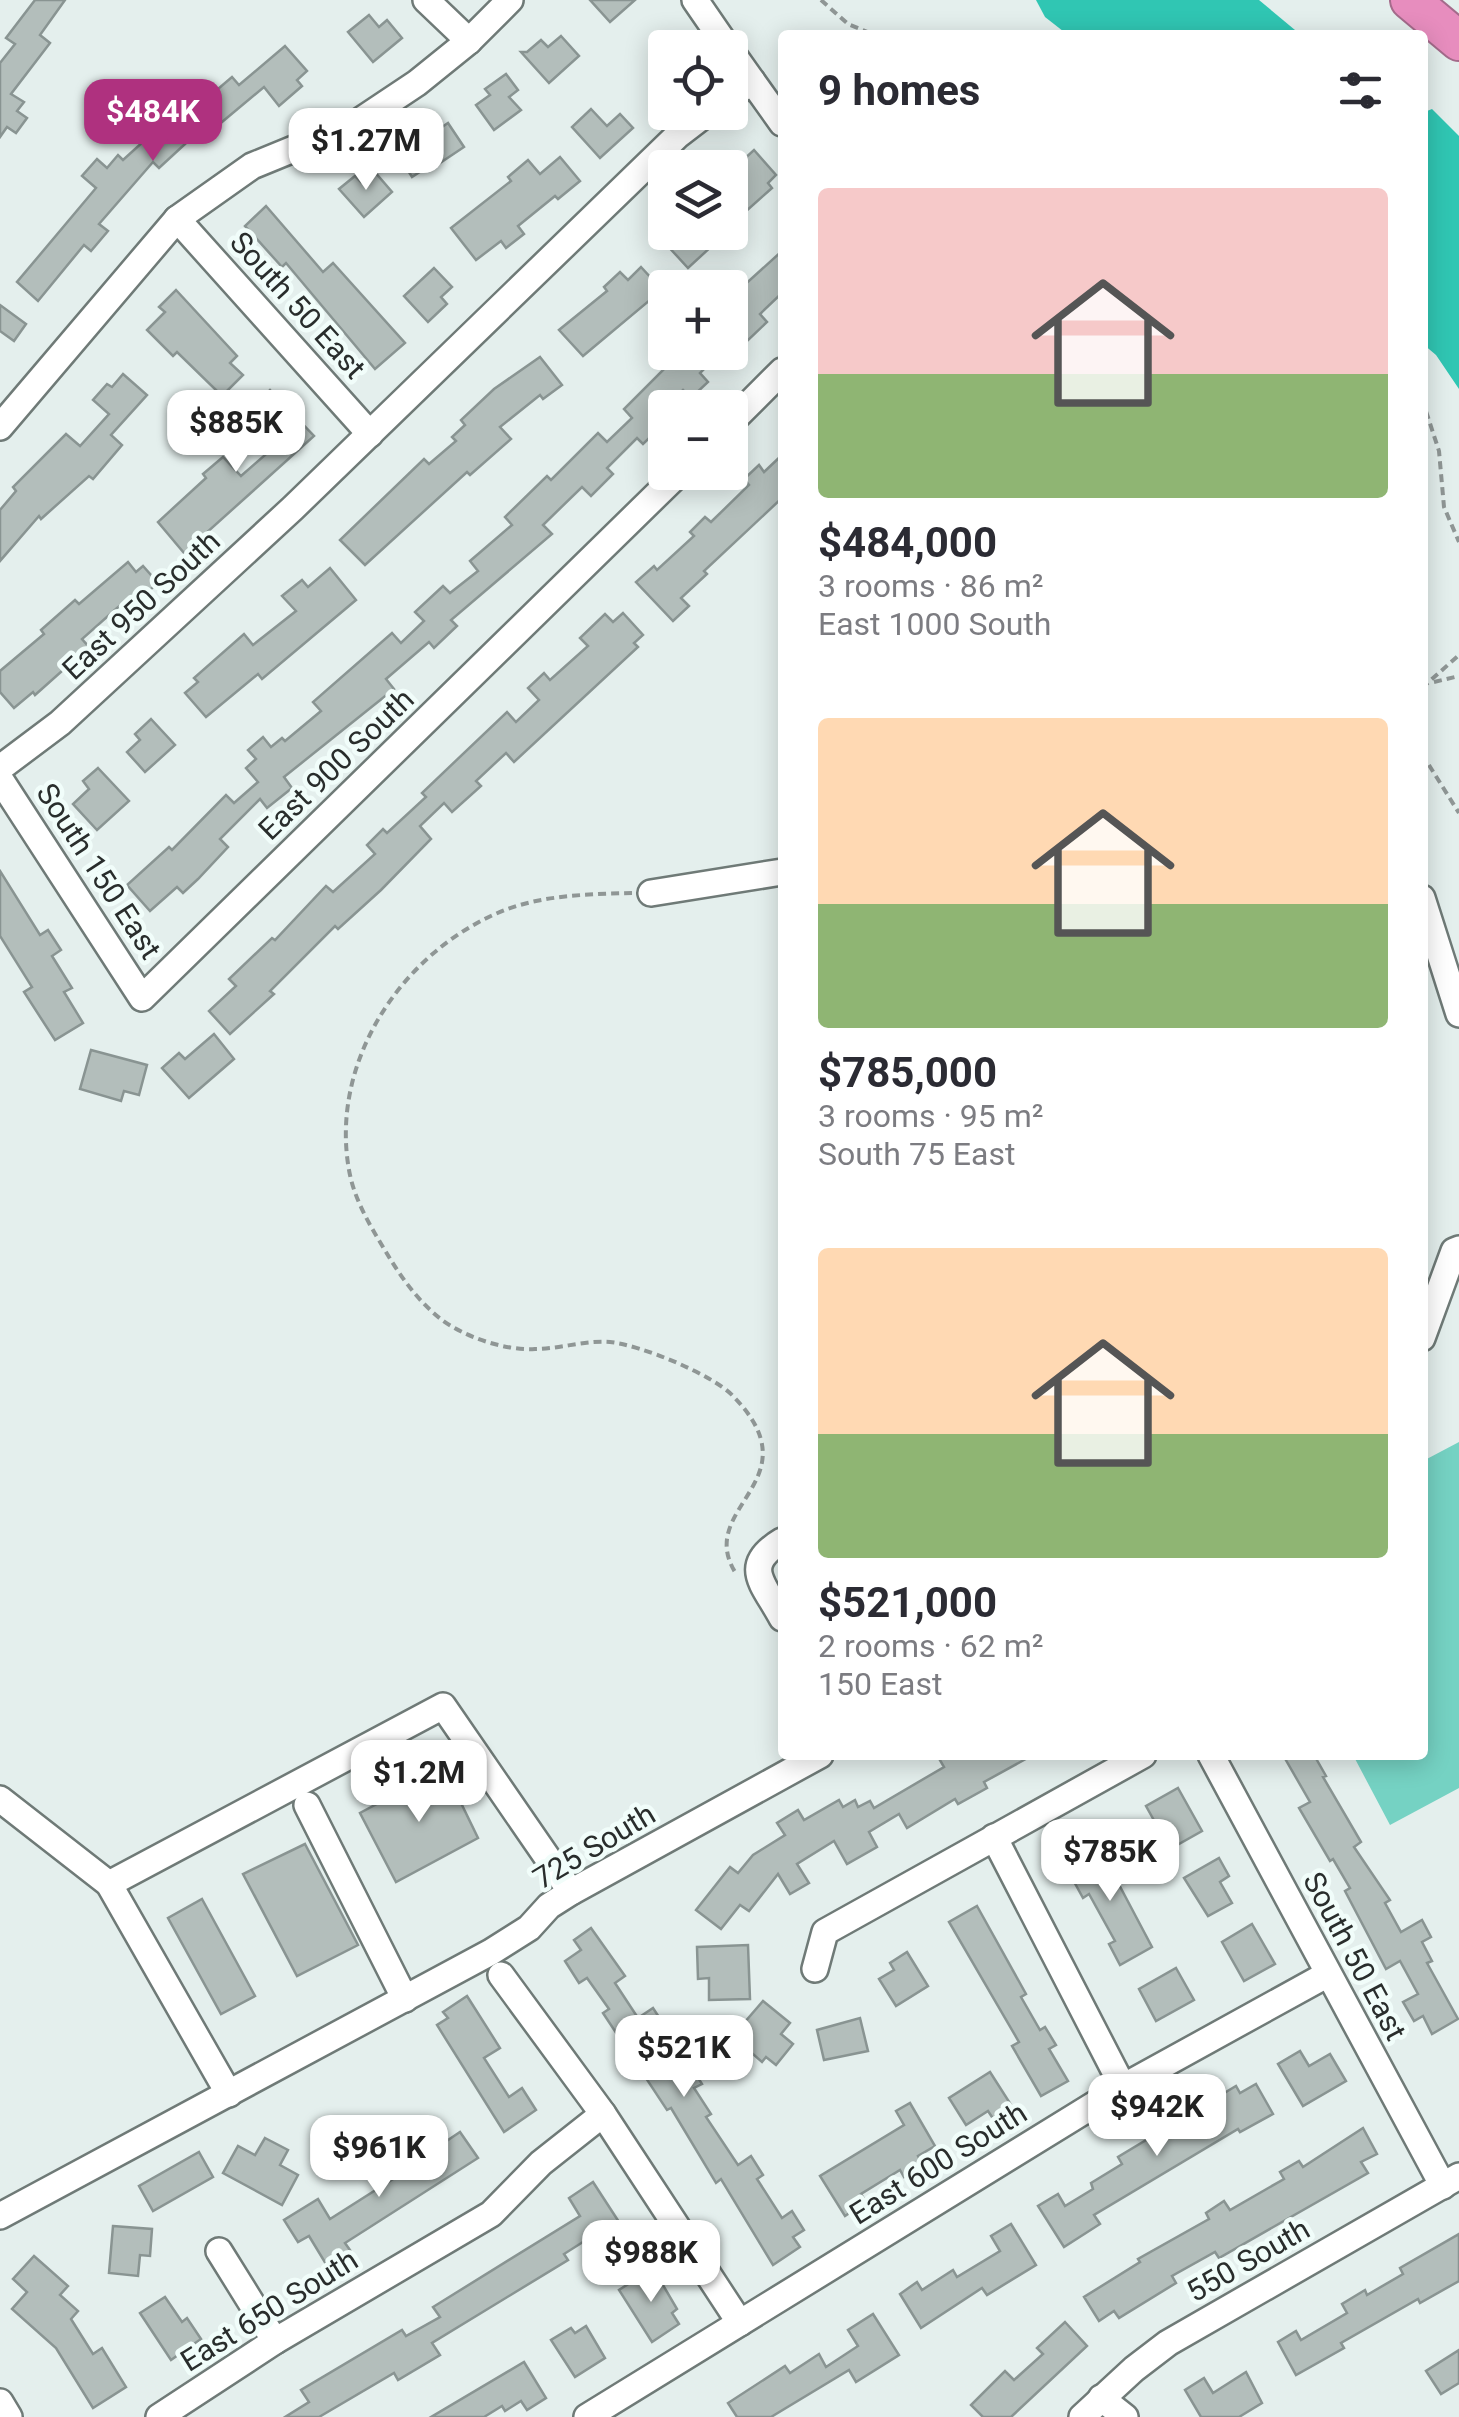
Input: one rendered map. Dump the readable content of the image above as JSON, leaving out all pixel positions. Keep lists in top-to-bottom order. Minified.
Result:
{"streets":{"street":["South 50 East","East 950 South","East 900 South","South 150 East","725 South","East 600 South","550 South","East 650 South"]},"crossings":[["South 50 East","East 950 South"],["South 50 East","East 600 South"],["South 50 East","550 South"],["East 900 South","South 150 East"]],"page":{"map_buttons":["+","−"],"heading":"9 homes","price":["$484K","$1.27M","$885K","$1.2M","$785K","$521K","$942K","$961K","$988K"],"list":[{"name":"$484,000","note":"3 rooms · 86 m² · East 1000 South"},{"name":"$785,000","note":"3 rooms · 95 m² · South 75 East"},{"name":"$521,000","note":"2 rooms · 62 m² · 150 East"}]}}
